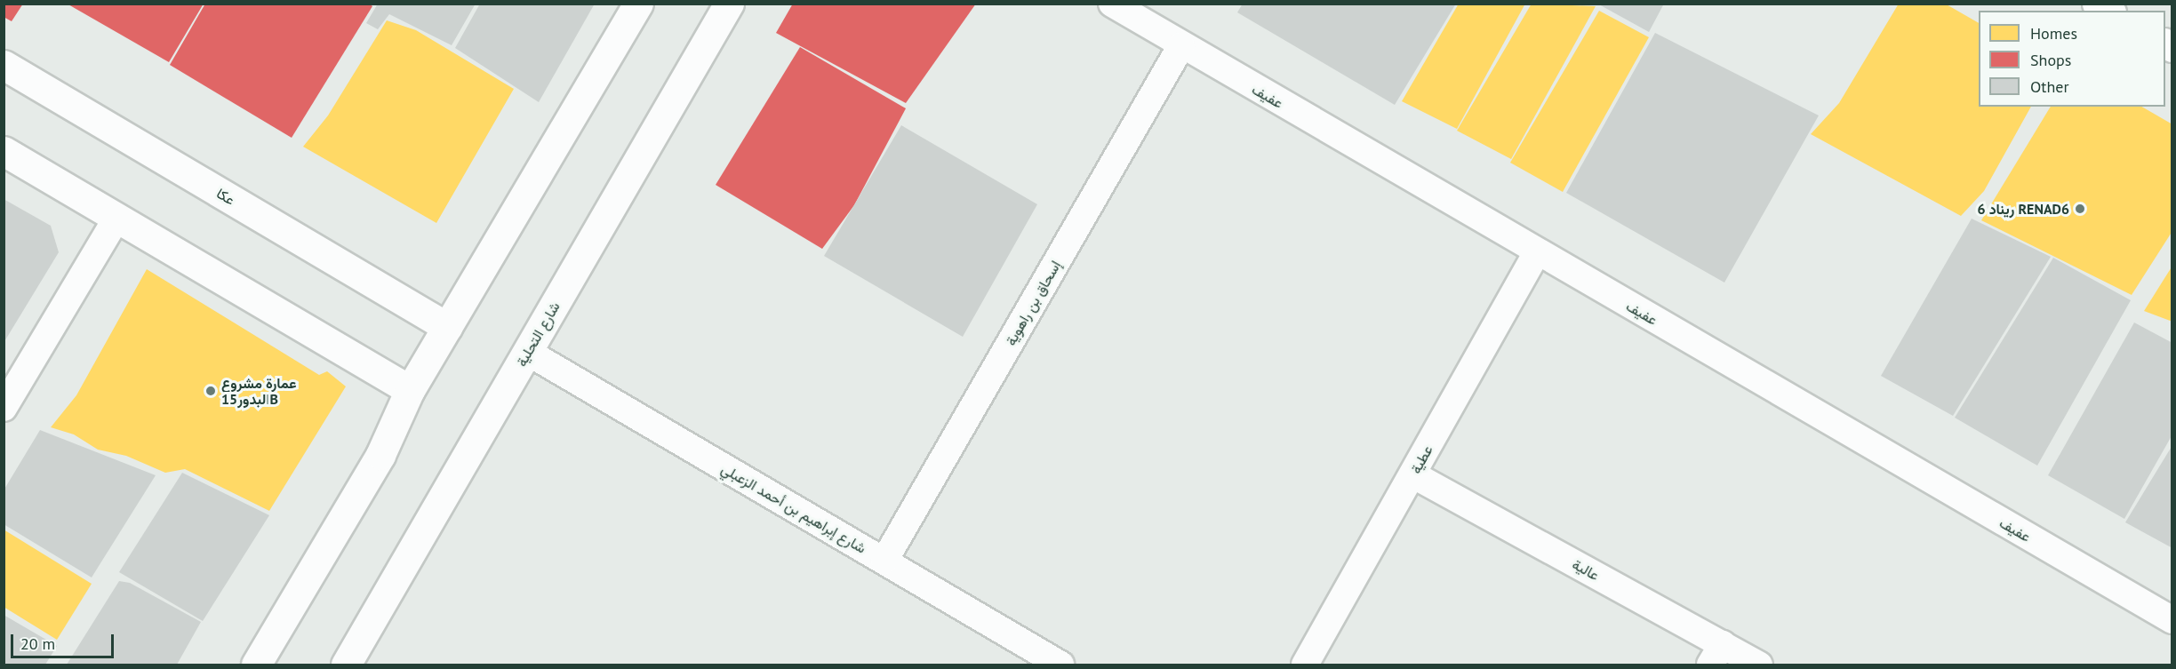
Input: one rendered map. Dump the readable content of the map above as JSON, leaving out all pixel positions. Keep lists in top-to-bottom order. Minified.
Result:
{"streets":{"street":["عفيف","عكا","إسحاق بن راهوية","شارع التحلية","عطية","شارع إبراهيم بن أحمد الزعبلي","عالية"]},"crossings":[["عفيف","إسحاق بن راهوية"],["عفيف","عطية"],["إسحاق بن راهوية","شارع إبراهيم بن أحمد الزعبلي"],["شارع التحلية","شارع إبراهيم بن أحمد الزعبلي"],["عطية","عالية"]],"places":["ريناد 6 RENAD6","عمارة مشروع البدور15B"],"legend":["Homes","Shops","Other"],"scale_bar":"20 m"}
